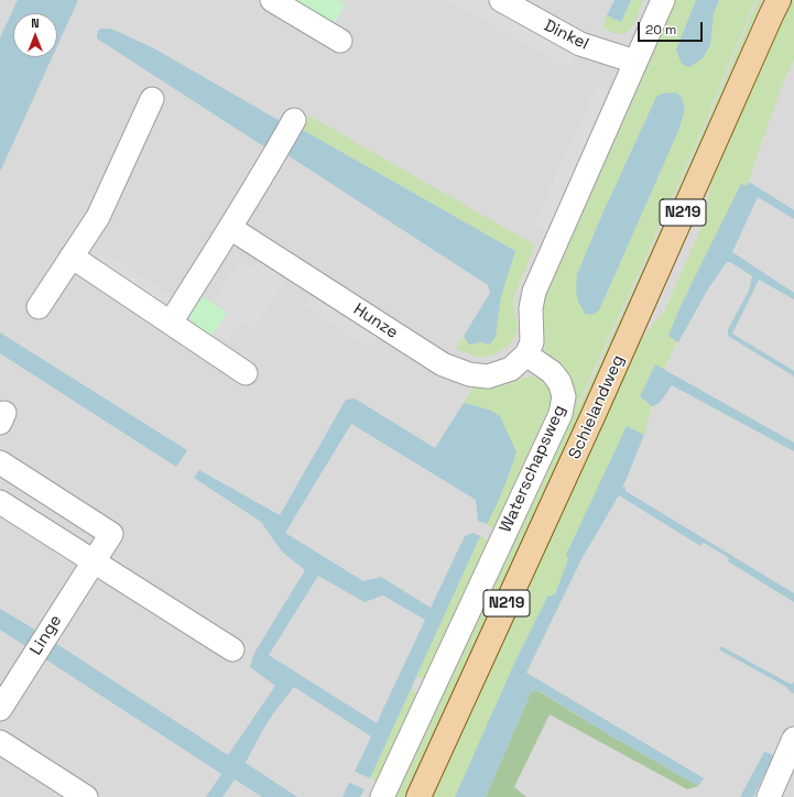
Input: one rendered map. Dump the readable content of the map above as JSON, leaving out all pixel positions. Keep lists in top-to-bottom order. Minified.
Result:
{"streets":{"main road":["N219","Schielandweg"],"street":["Dinkel","Hunze","Waterschapsweg","Linge"]},"crossings":[["Hunze","Waterschapsweg"]],"scale_bar":"20 m","north":"top"}
